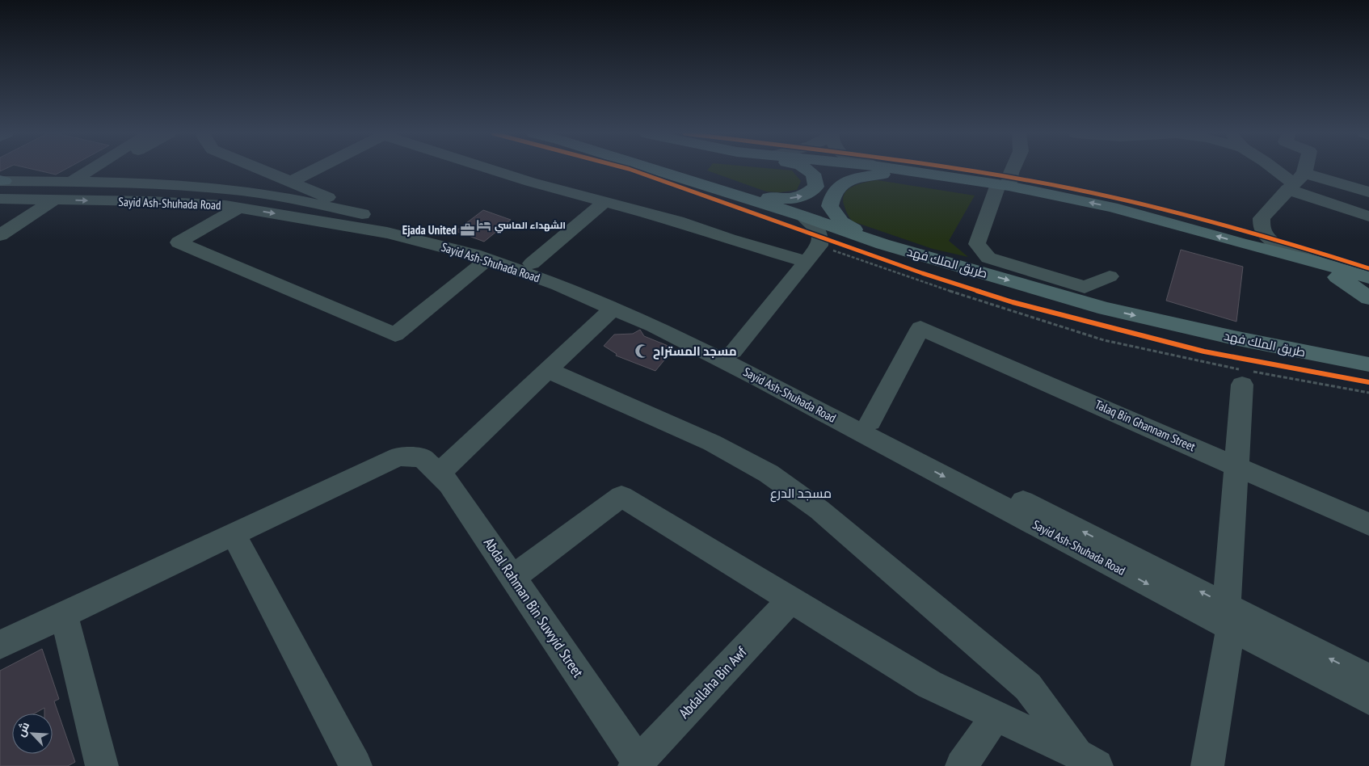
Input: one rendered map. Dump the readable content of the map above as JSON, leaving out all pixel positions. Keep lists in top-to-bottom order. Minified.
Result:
{"streets":{"main road":["طريق الملك فهد"],"street":["Sayid Ash-Shuhada Road","Talaq Bin Ghannam Street","Abdal Rahman Bin Suwyid Street","Abdallaha Bin Awf"]},"crossings":[["Sayid Ash-Shuhada Road","Talaq Bin Ghannam Street"],["Abdal Rahman Bin Suwyid Street","Abdallaha Bin Awf"]],"districts":["مسجد الدرع"],"places":{"hotel":["الشهداء الماسي"],"office":["Ejada United"],"mosque":["مسجد المستراح"]},"north":"top left"}
